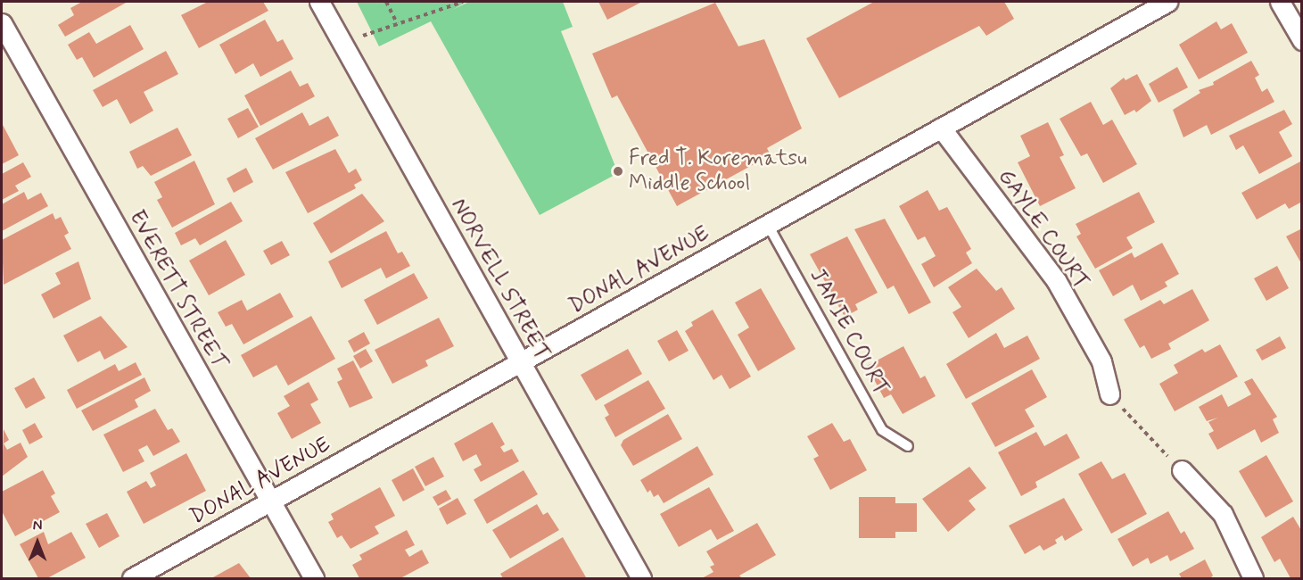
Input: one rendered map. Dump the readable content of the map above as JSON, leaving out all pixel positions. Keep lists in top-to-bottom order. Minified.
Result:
{"streets":{"street":["GAYLE COURT","DONAL AVENUE","NORVELL STREET","EVERETT STREET"],"lane":["JANIE COURT"]},"crossings":[["GAYLE COURT","DONAL AVENUE"],["DONAL AVENUE","NORVELL STREET"],["DONAL AVENUE","EVERETT STREET"],["DONAL AVENUE","JANIE COURT"]],"places":["Fred T. Korematsu Middle School"],"north":"top"}
